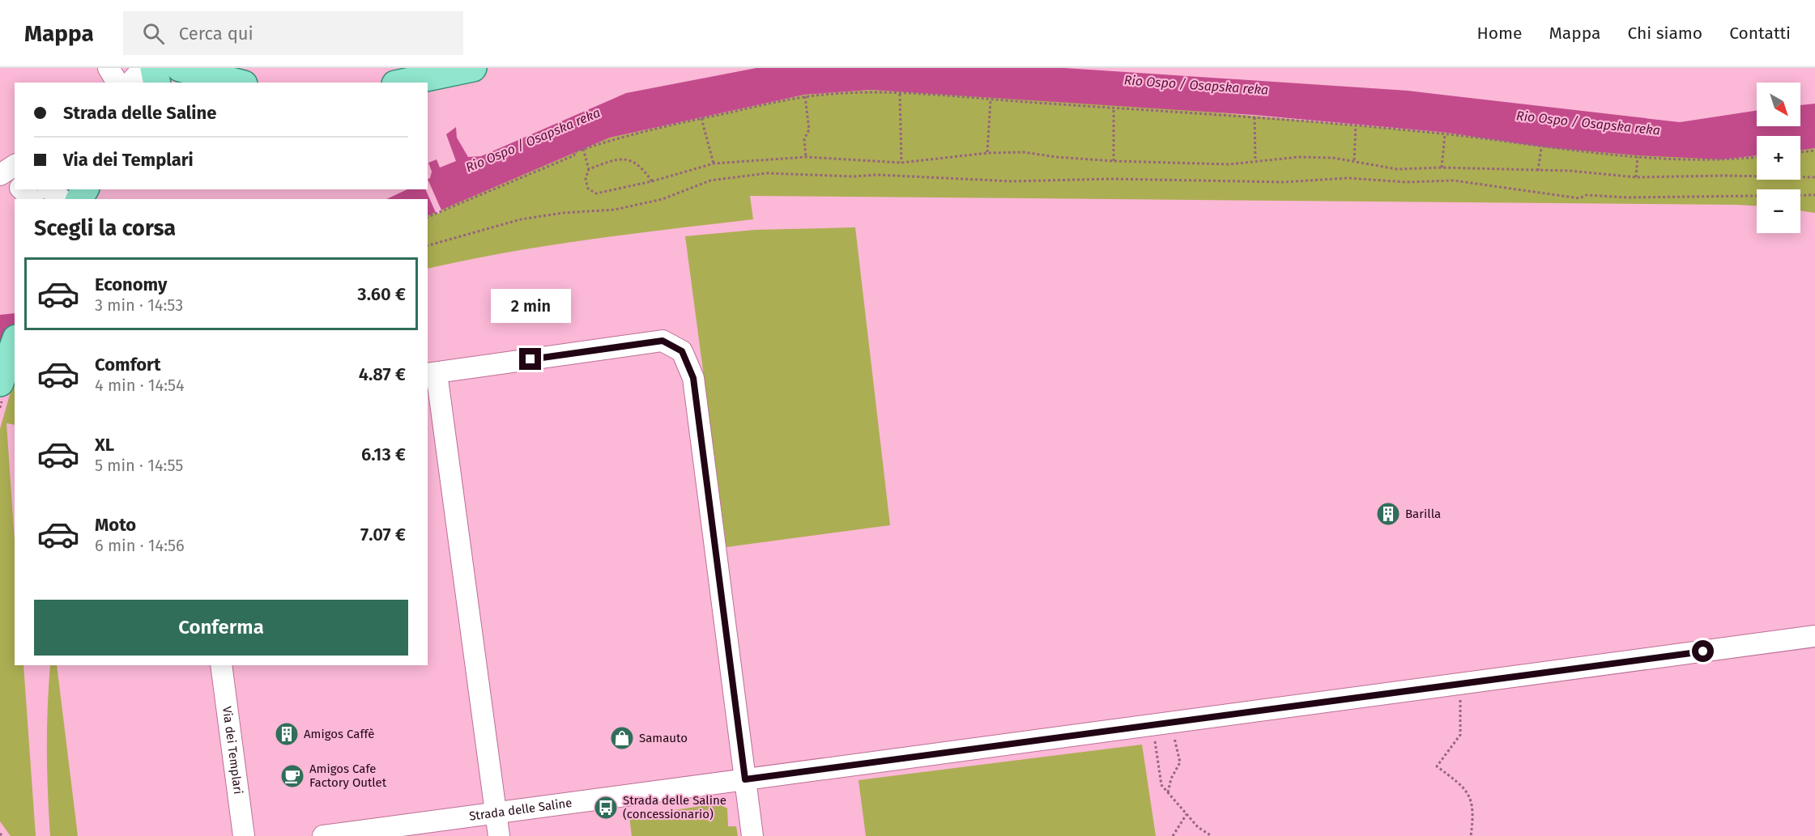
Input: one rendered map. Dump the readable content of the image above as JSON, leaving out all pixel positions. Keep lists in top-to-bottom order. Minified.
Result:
{"streets":{"street":["Via dei Templari","Strada delle Saline"]},"water":["Rio Ospo / Osapska reka"],"places":{"building":["Barilla","Amigos Caffè"],"shop":["Samauto"],"cafe":["Amigos Cafe Factory Outlet"],"bus stop":["Strada delle Saline (concessionario)"]},"north":"bottom right","page":{"header":"Mappa","search":"Cerca qui","nav":["Home","Mappa","Chi siamo","Contatti"],"map_buttons":["+","−"],"banner":["Strada delle Saline","Via dei Templari"],"heading":"Scegli la corsa","list":[{"name":"Economy","note":"3 min · 14:53","value":"3.60 €"},{"name":"Comfort","note":"4 min · 14:54","value":"4.87 €"},{"name":"XL","note":"5 min · 14:55","value":"6.13 €"},{"name":"Moto","note":"6 min · 14:56","value":"7.07 €"}],"bubble":"2 min","buttons":"Conferma"}}
